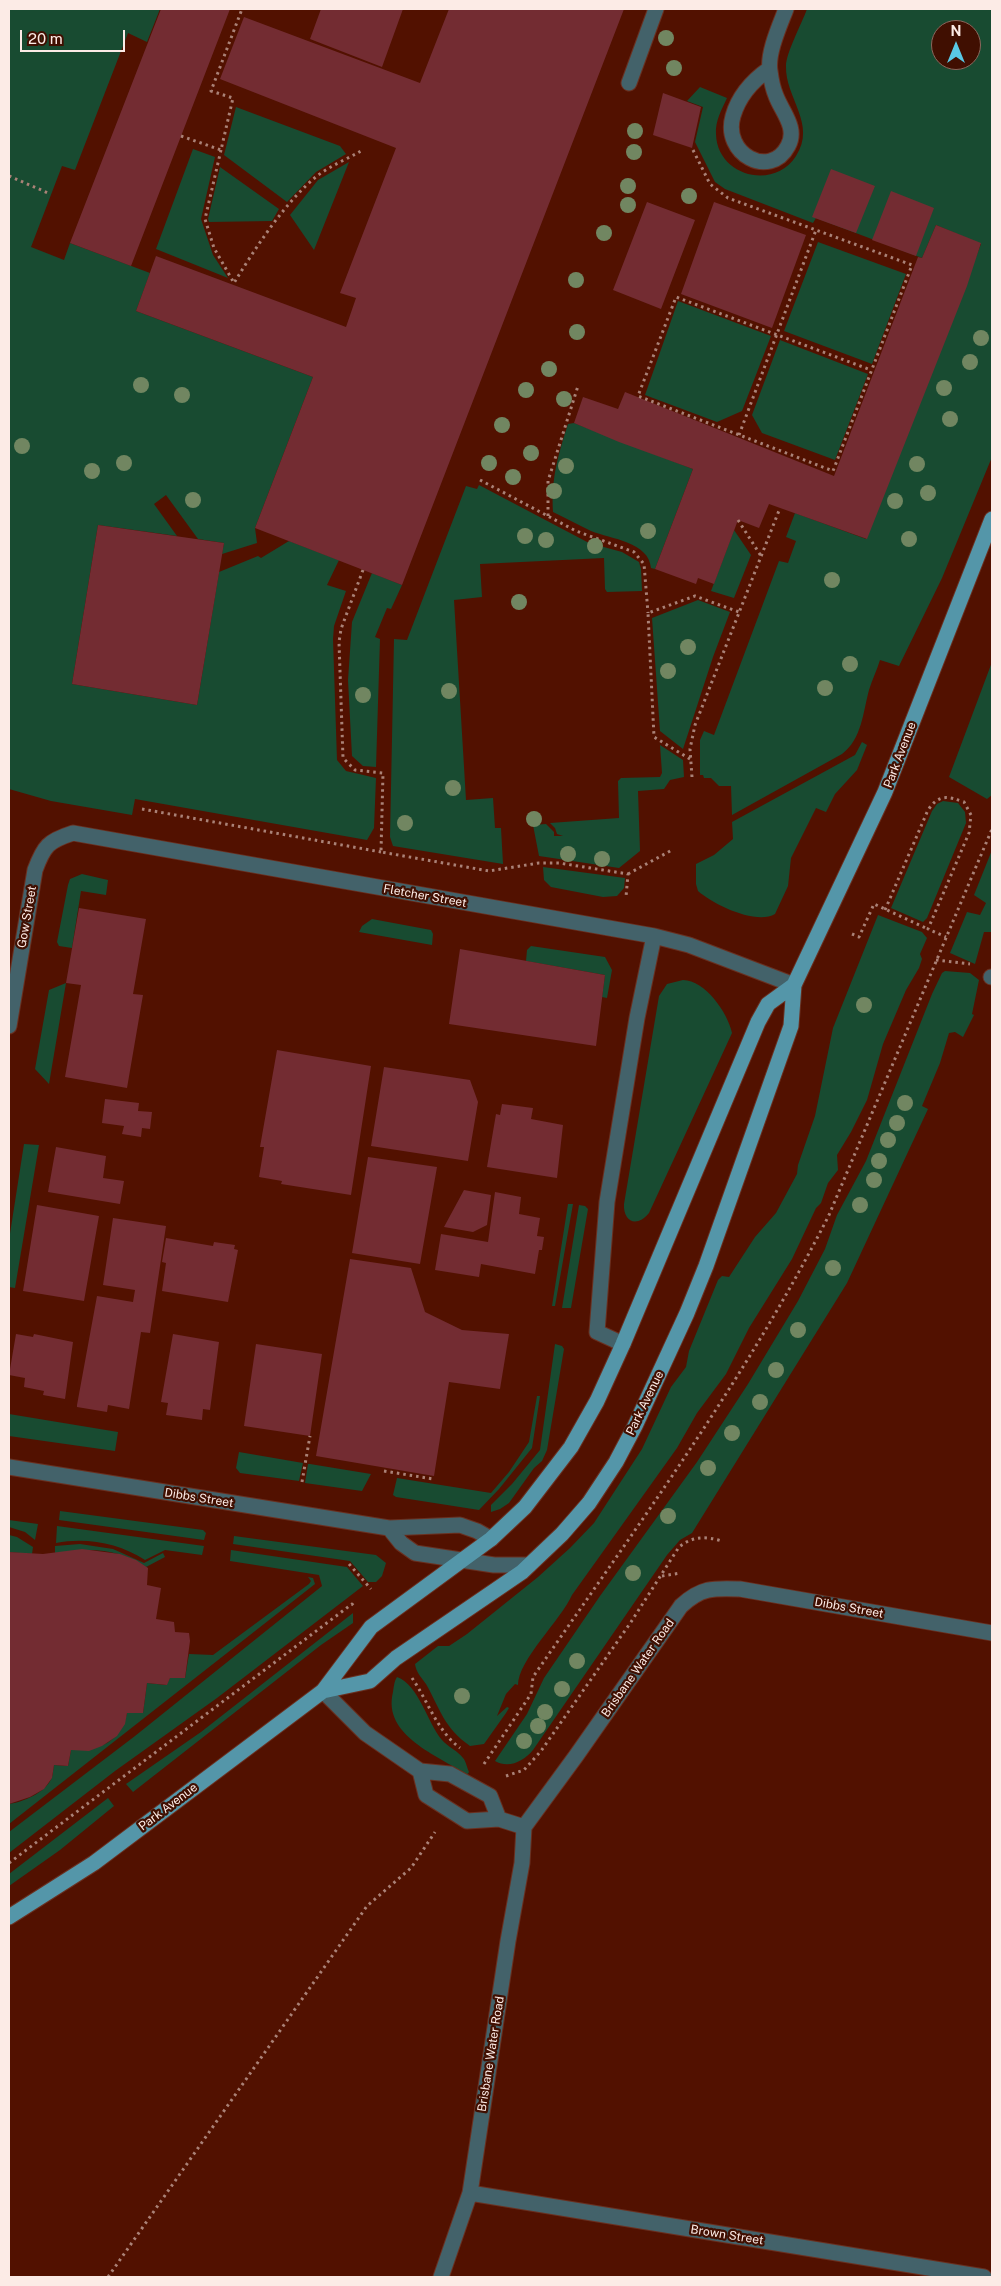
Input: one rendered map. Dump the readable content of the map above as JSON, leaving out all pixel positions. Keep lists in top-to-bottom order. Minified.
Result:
{"streets":{"main road":["Park Avenue"],"street":["Fletcher Street","Gow Street","Dibbs Street","Brisbane Water Road","Brown Street"]},"crossings":[["Park Avenue","Fletcher Street"],["Park Avenue","Dibbs Street"],["Fletcher Street","Gow Street"],["Dibbs Street","Brisbane Water Road"],["Brisbane Water Road","Brown Street"]],"scale_bar":"20 m","north":"top"}
